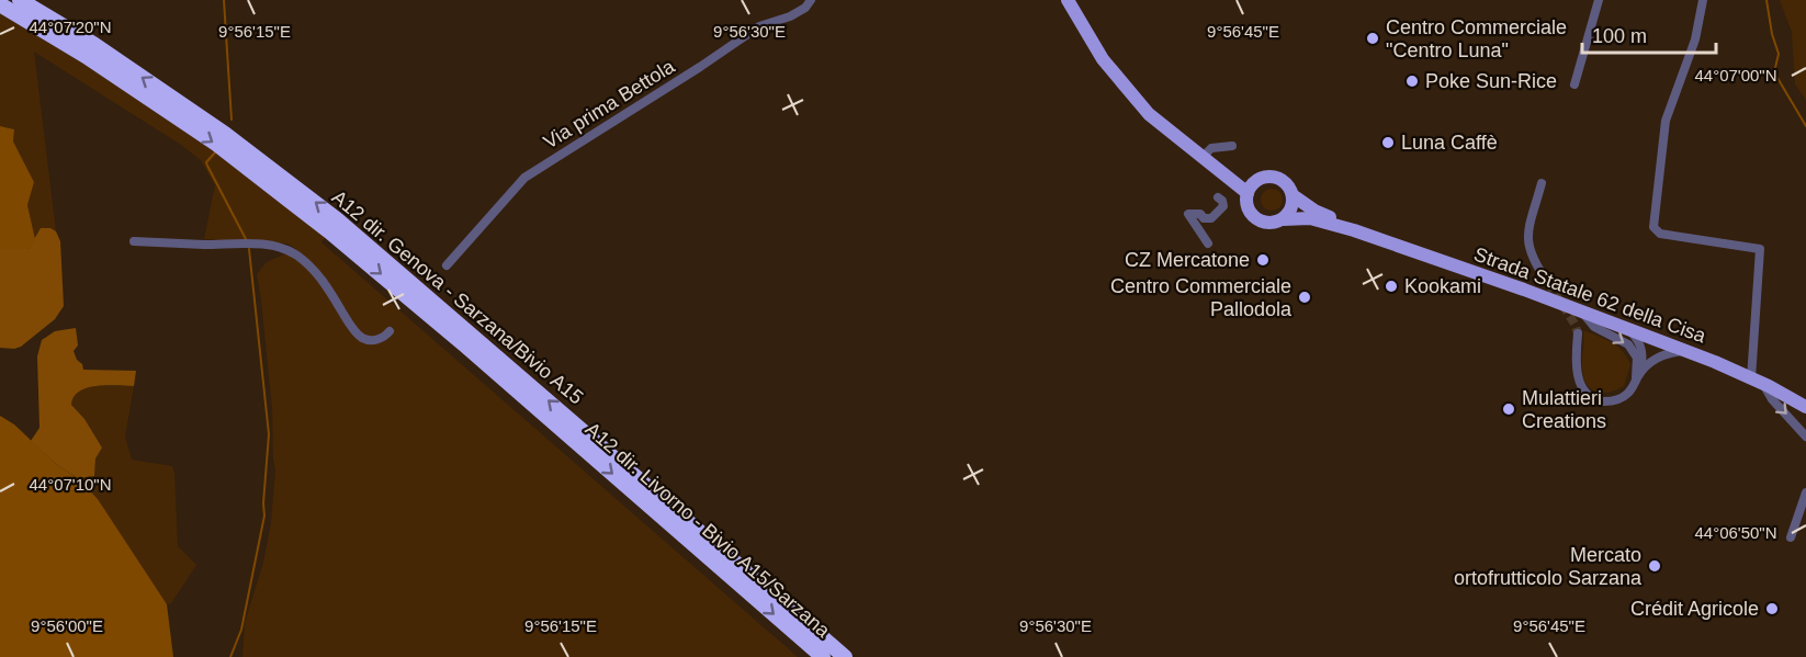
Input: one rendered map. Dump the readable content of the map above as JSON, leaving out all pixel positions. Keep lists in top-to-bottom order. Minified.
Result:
{"streets":{"highway":["A12 dir. Genova - Sarzana/Bivio A15","A12 dir. Livorno - Bivio A15/Sarzana"],"main road":["Strada Statale 62 della Cisa"],"street":["Via prima Bettola"]},"one_way":["A12 dir. Genova - Sarzana/Bivio A15","A12 dir. Livorno - Bivio A15/Sarzana"],"places":["Centro Commerciale \"Centro Luna\"","Poke Sun-Rice","Luna Caffè","CZ Mercatone","Kookami","Centro Commerciale Pallodola","Mulattieri Creations","Mercato ortofrutticolo Sarzana","Crédit Agricole"],"scale_bar":"100 m","coordinates":["44°07'20\"N","9°56'15\"E","9°56'30\"E","9°56'45\"E","44°07'00\"N","44°07'10\"N","44°06'50\"N","9°56'00\"E"]}
